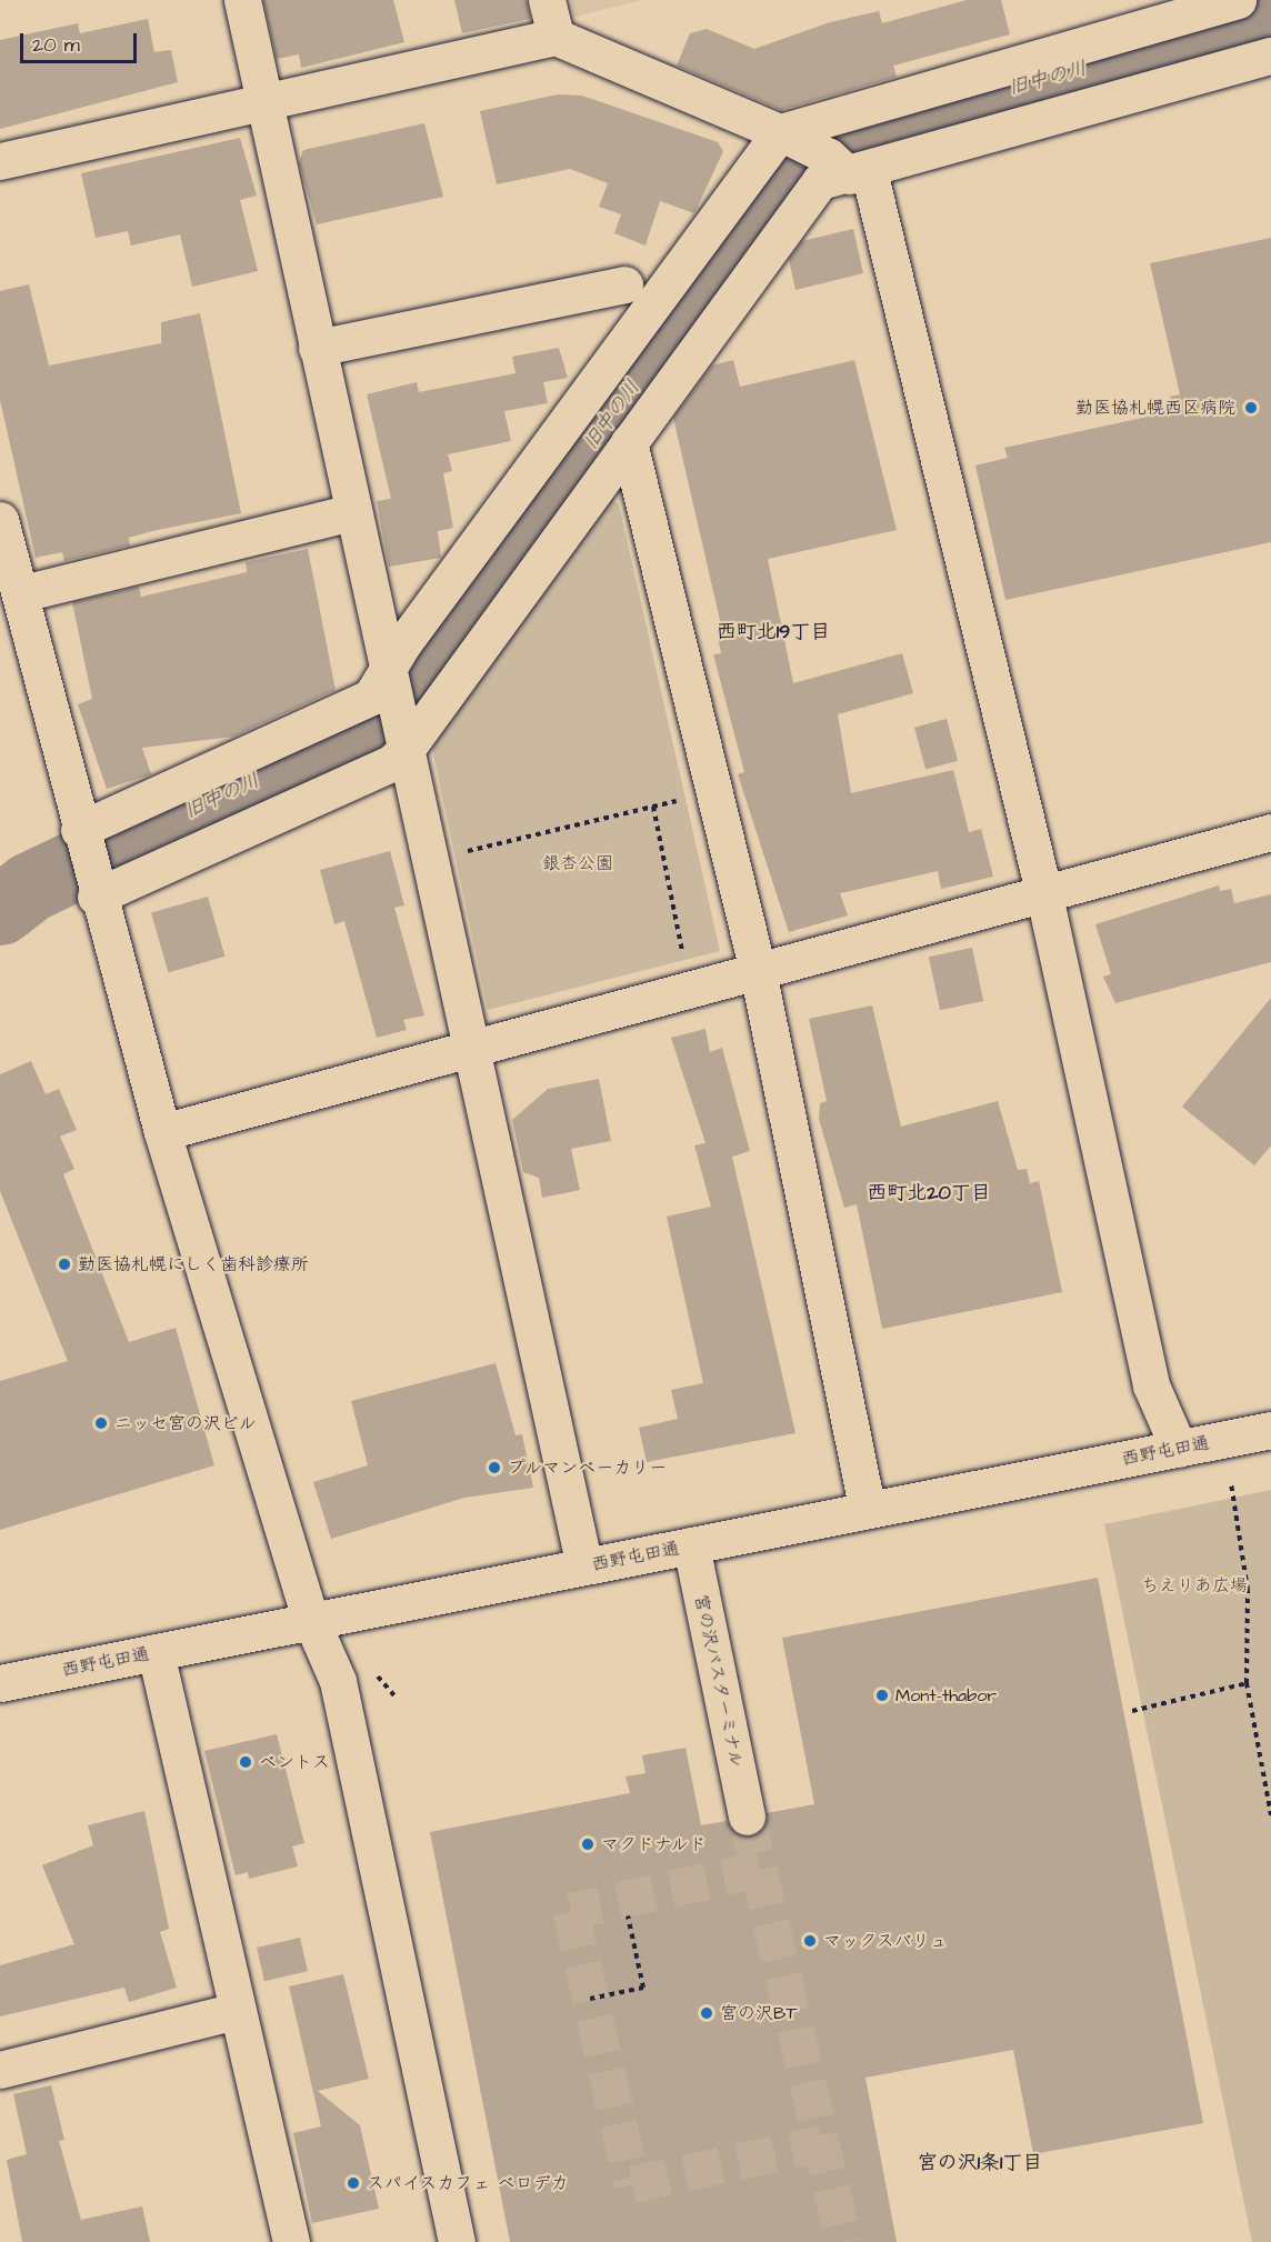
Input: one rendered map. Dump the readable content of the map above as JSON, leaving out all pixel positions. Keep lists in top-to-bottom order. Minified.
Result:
{"streets":{"street":["西野屯田通","宮の沢バスターミナル"]},"crossings":[["西野屯田通","宮の沢バスターミナル"]],"districts":["西町北19丁目","西町北20丁目","宮の沢1条1丁目"],"water":["旧中の川"],"parks":["銀杏公園","ちえりあ広場"],"places":["勤医協札幌西区病院","勤医協札幌にしく歯科診療所","ニッセ宮の沢ビル","プルマンベーカリー","Mont-thabor","ベントス","マクドナルド","マックスバリュ","宮の沢BT","スパイスカフェ ベロデカ"],"scale_bar":"20 m"}
